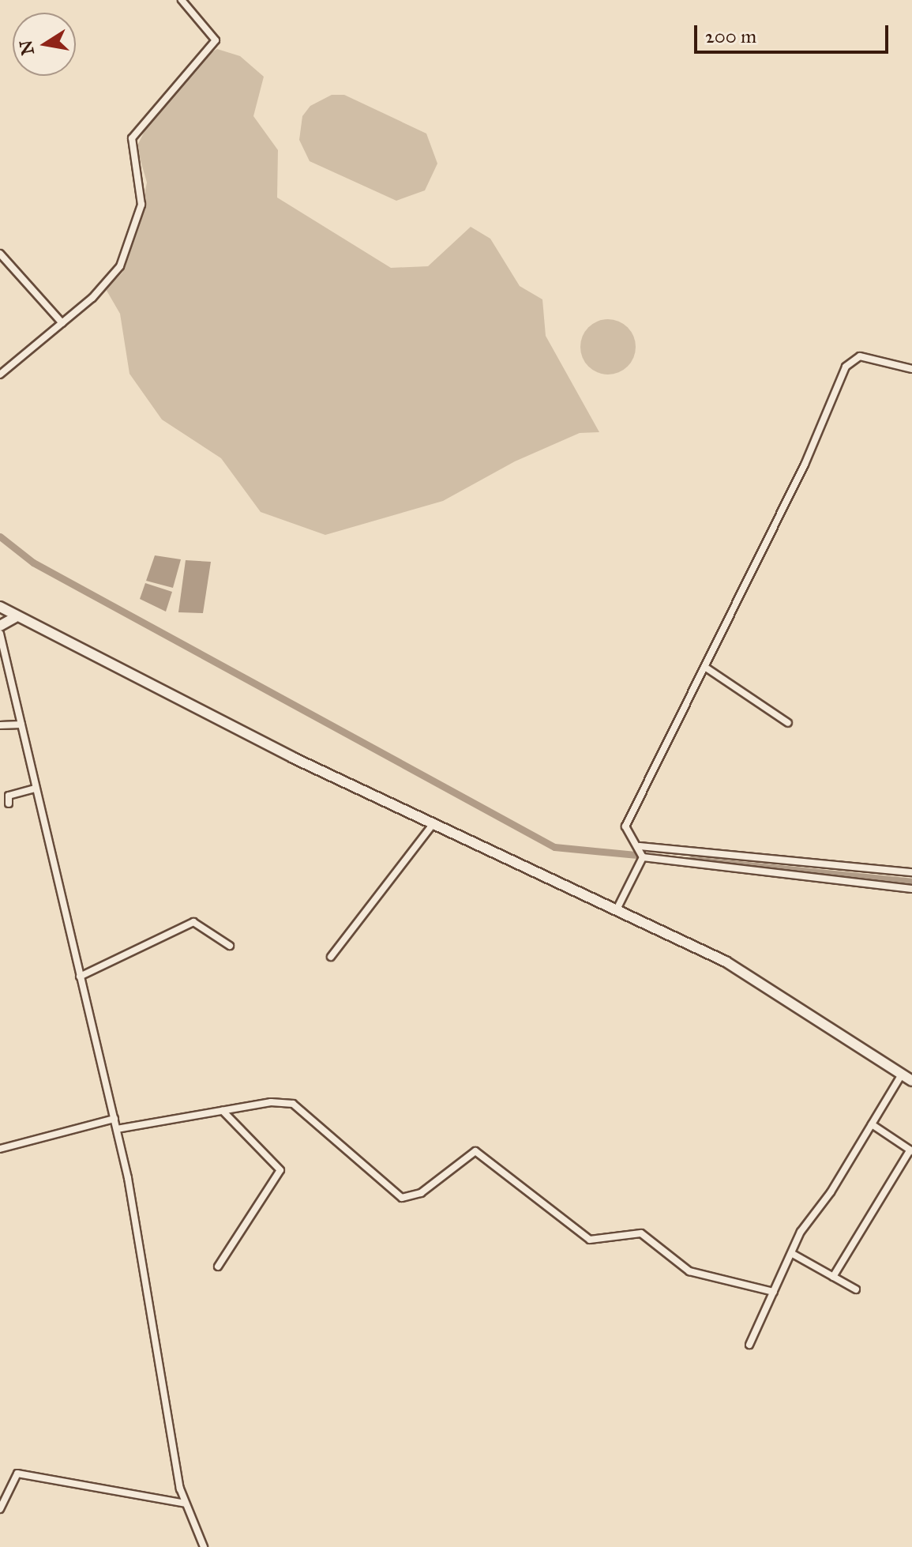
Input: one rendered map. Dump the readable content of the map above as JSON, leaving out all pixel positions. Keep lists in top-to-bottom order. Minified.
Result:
{"scale_bar":"200 m","north":"left"}
